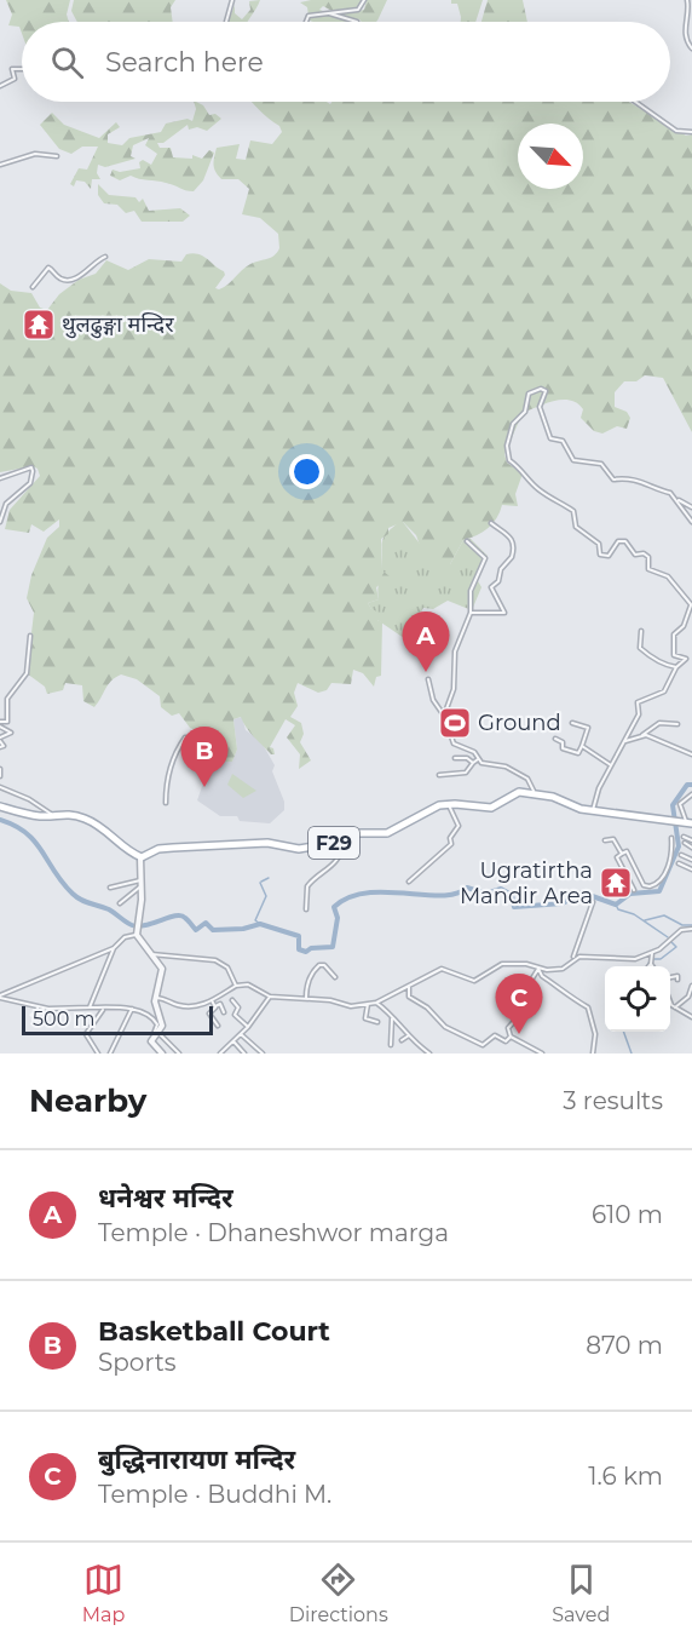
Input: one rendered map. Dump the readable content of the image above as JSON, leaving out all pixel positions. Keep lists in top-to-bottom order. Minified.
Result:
{"streets":{"main road":["F29"]},"places":{"temple":["थुलढुङ्गा मन्दिर","Ugratirtha Mandir Area"],"sports":["Ground"]},"scale_bar":"500 m","north":"bottom right","page":{"search":"Search here","pins":["A","B","C"],"scale":"500 m","heading":["Nearby","3 results"],"list":[{"mark":"A","name":"धनेश्वर मन्दिर","note":"Temple · Dhaneshwor marga","value":"610 m"},{"mark":"B","name":"Basketball Court","note":"Sports","value":"870 m"},{"mark":"C","name":"बुद्धिनारायण मन्दिर","note":"Temple · Buddhi M.","value":"1.6 km"}],"nav":["Map","Directions","Saved"]}}
